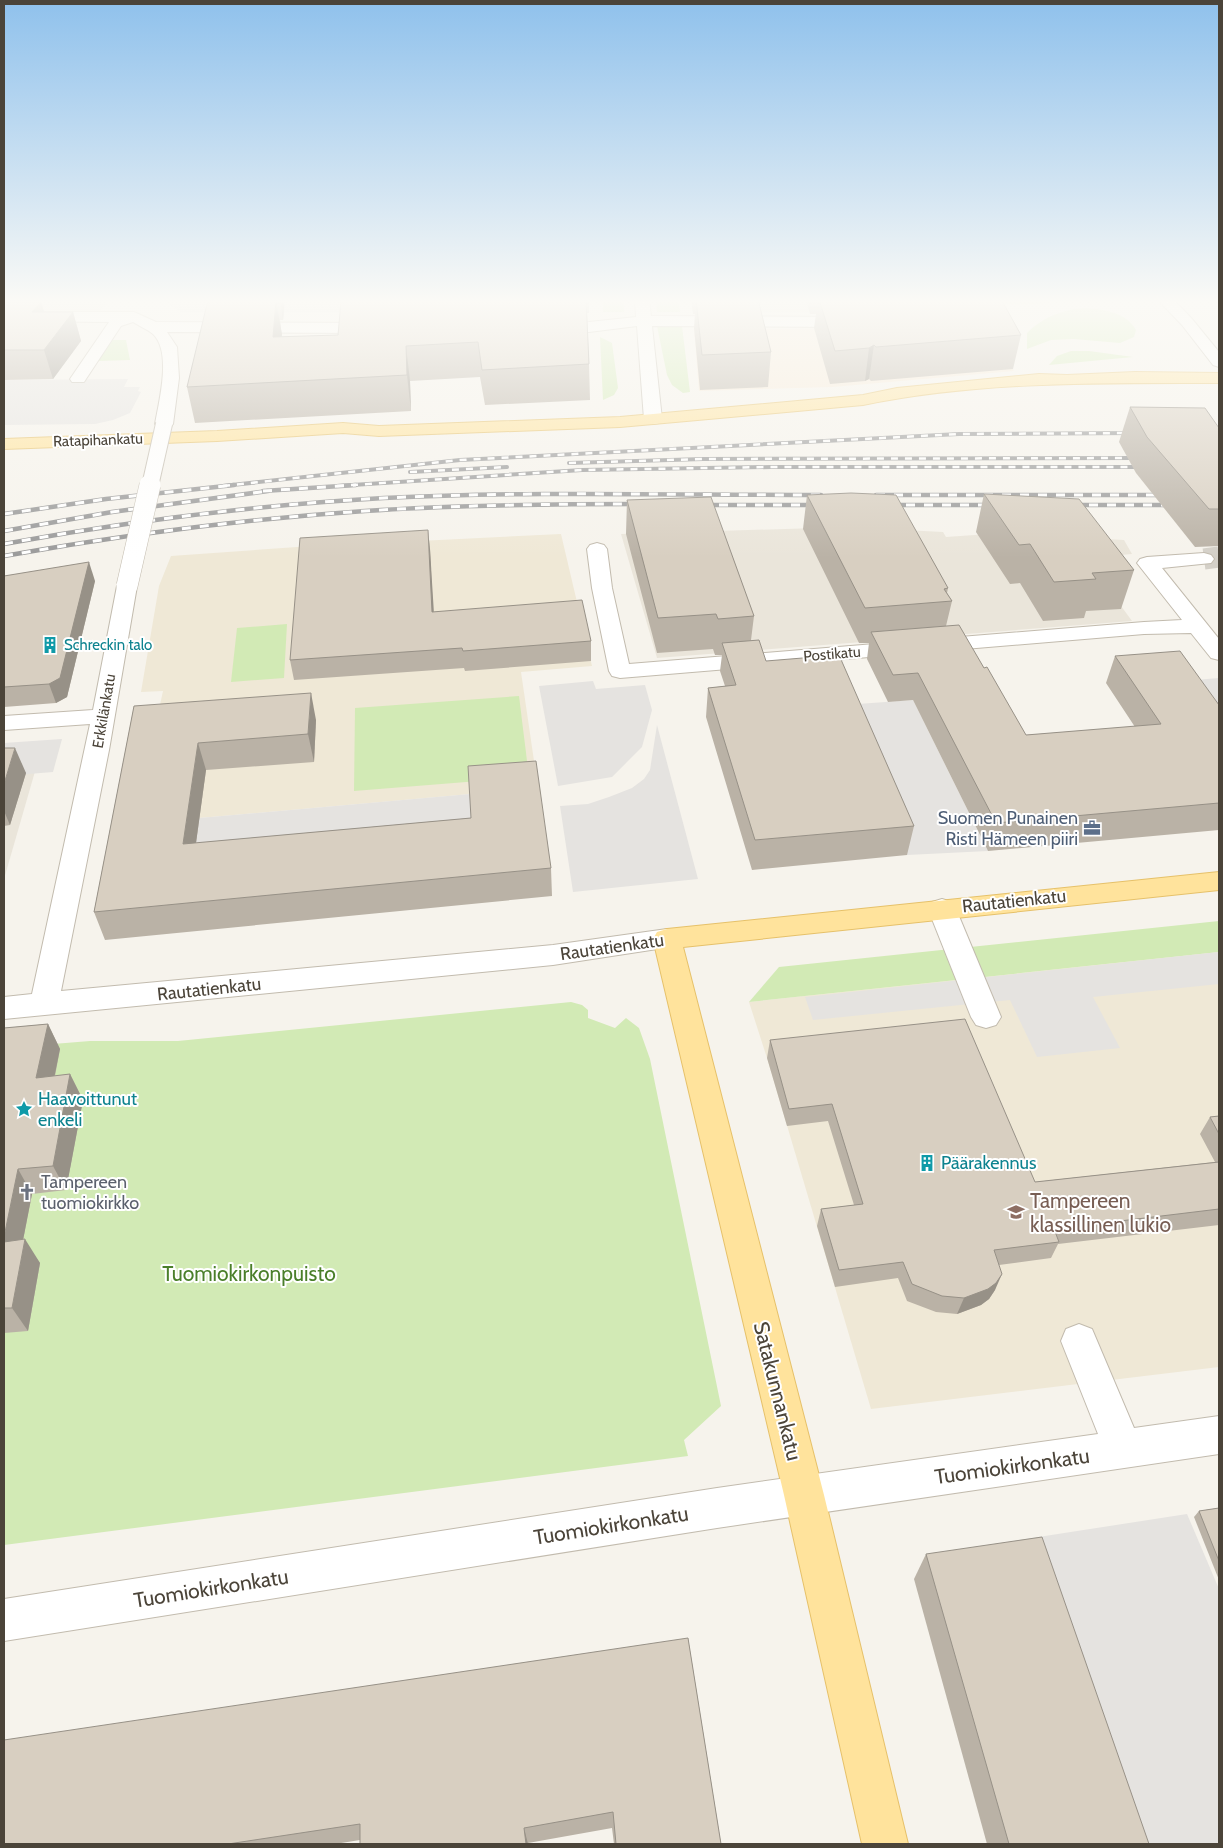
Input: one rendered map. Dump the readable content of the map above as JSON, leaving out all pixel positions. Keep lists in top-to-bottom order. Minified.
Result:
{"streets":{"main road":["Ratapihankatu","Rautatienkatu","Satakunnankatu"],"street":["Postikatu","Erkkilänkatu","Tuomiokirkonkatu"]},"crossings":[["Erkkilänkatu","Rautatienkatu"],["Rautatienkatu","Satakunnankatu"],["Satakunnankatu","Tuomiokirkonkatu"]],"parks":["Tuomiokirkonpuisto"],"places":{"building":["Schreckin talo","Päärakennus"],"office":["Suomen Punainen Risti Hämeen piiri"],"place":["Haavoittunut enkeli"],"church":["Tampereen tuomiokirkko"],"school or university":["Tampereen klassillinen lukio"]}}
